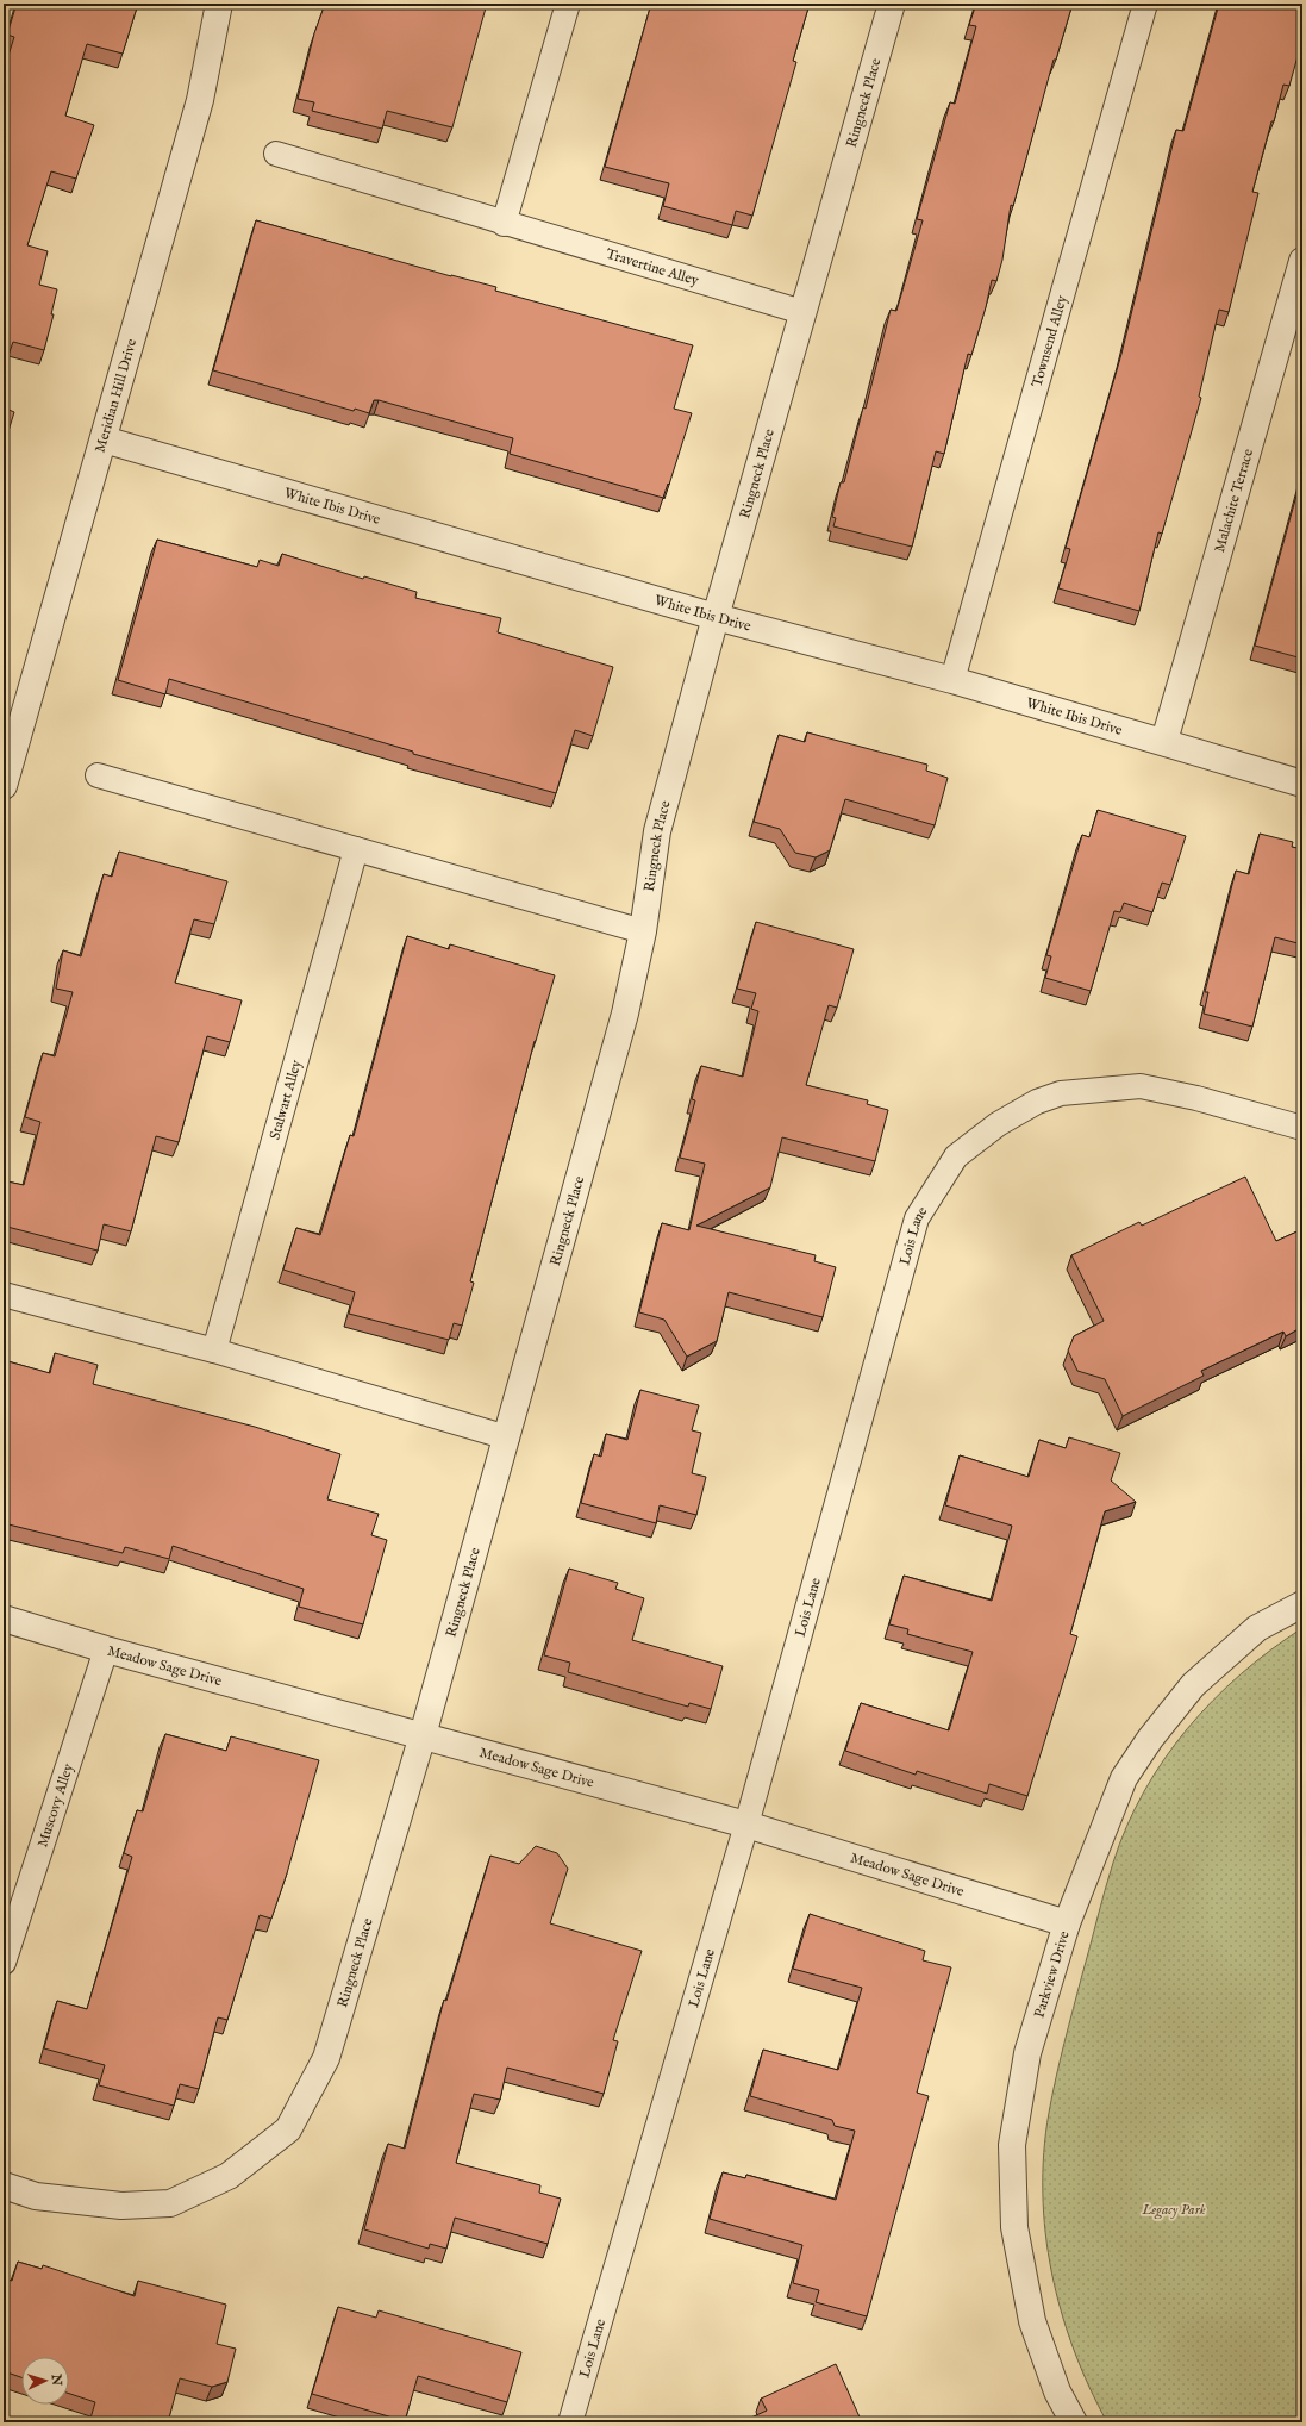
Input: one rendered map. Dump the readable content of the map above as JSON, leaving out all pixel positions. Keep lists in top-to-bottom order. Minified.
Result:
{"streets":{"street":["Ringneck Place","Meridian Hill Drive","Malachite Terrace","White Ibis Drive","Meadow Sage Drive","Parkview Drive"],"lane":["Travertine Alley","Townsend Alley","Stalwart Alley","Lois Lane","Muscovy Alley"]},"crossings":[["Ringneck Place","Travertine Alley"],["Ringneck Place","White Ibis Drive"],["Ringneck Place","Meadow Sage Drive"],["Townsend Alley","White Ibis Drive"],["Meridian Hill Drive","White Ibis Drive"],["Malachite Terrace","White Ibis Drive"],["Lois Lane","Meadow Sage Drive"],["Meadow Sage Drive","Muscovy Alley"],["Meadow Sage Drive","Parkview Drive"]],"parks":["Legacy Park"],"north":"right"}
